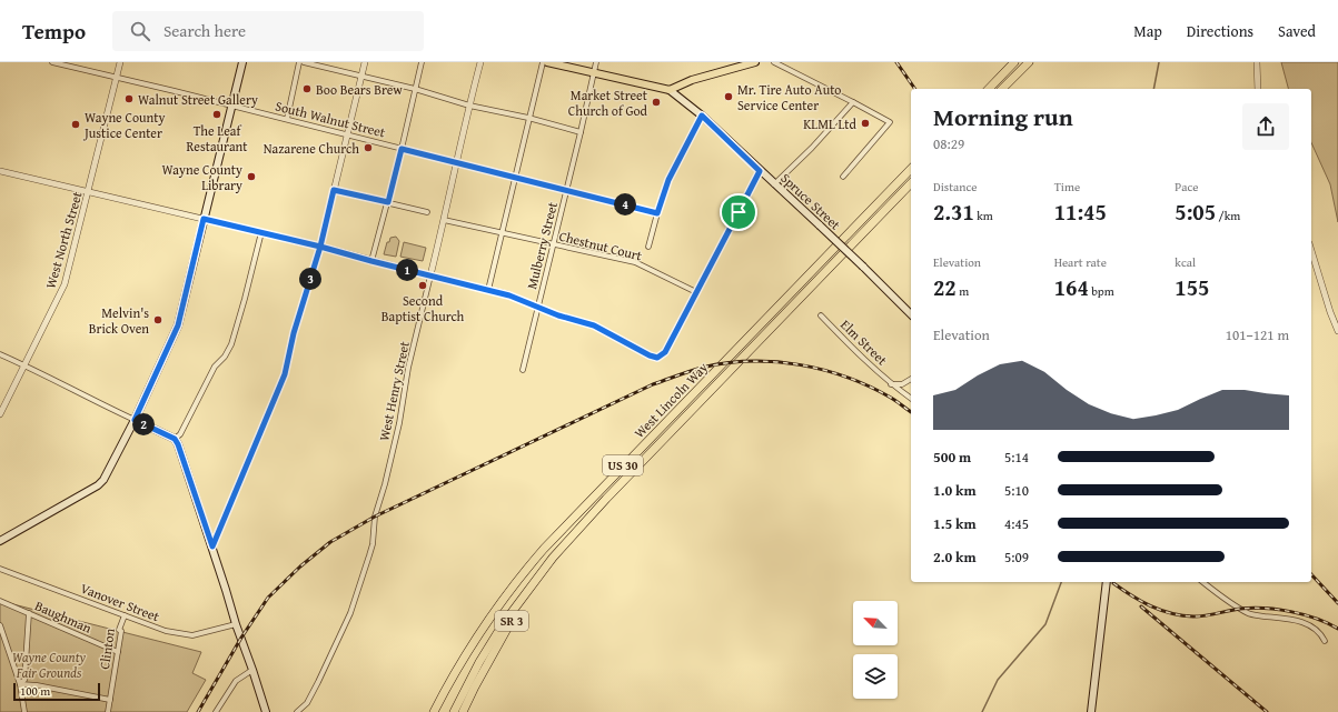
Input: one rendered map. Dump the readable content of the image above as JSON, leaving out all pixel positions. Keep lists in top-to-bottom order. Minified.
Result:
{"streets":{"highway":["West Lincoln Way","US 30","SR 3"],"main road":["Spruce Street"],"street":["South Walnut Street","West North Street","Mulberry Street","Chestnut Court","Elm Street","West Henry Street","Vanover Street","Baughman","Clinton"]},"crossings":[["South Walnut Street","West North Street"],["South Walnut Street","Mulberry Street"],["South Walnut Street","West Henry Street"],["Mulberry Street","Chestnut Court"],["Chestnut Court","West Henry Street"],["West Lincoln Way","SR 3"],["Vanover Street","Clinton"],["Baughman","Clinton"]],"parks":["Wayne County Fair Grounds"],"places":["Boo Bears Brew","Mr. Tire Auto Auto Service Center","Walnut Street Gallery","Market Street Church of God","The Leaf Restaurant","KLML Ltd","Wayne County Justice Center","Nazarene Church","Wayne County Library","Second Baptist Church","Melvin's Brick Oven"],"scale_bar":"100 m","north":"top left","page":{"header":"Tempo","search":"Search here","nav":["Map","Directions","Saved"],"heading":["Morning run","08:29"],"stats":[["Distance","2.31 km"],["Time","11:45"],["Pace","5:05 /km"],["Elevation","22 m"],["Heart rate","164 bpm"],["kcal","155"]],"pins":["4","1","3","2"],"chart":["Elevation","101–121 m"],"list":[{"name":"500 m","note":"5:14"},{"name":"1.0 km","note":"5:10"},{"name":"1.5 km","note":"4:45"},{"name":"2.0 km","note":"5:09"}],"scale":"100 m"}}
